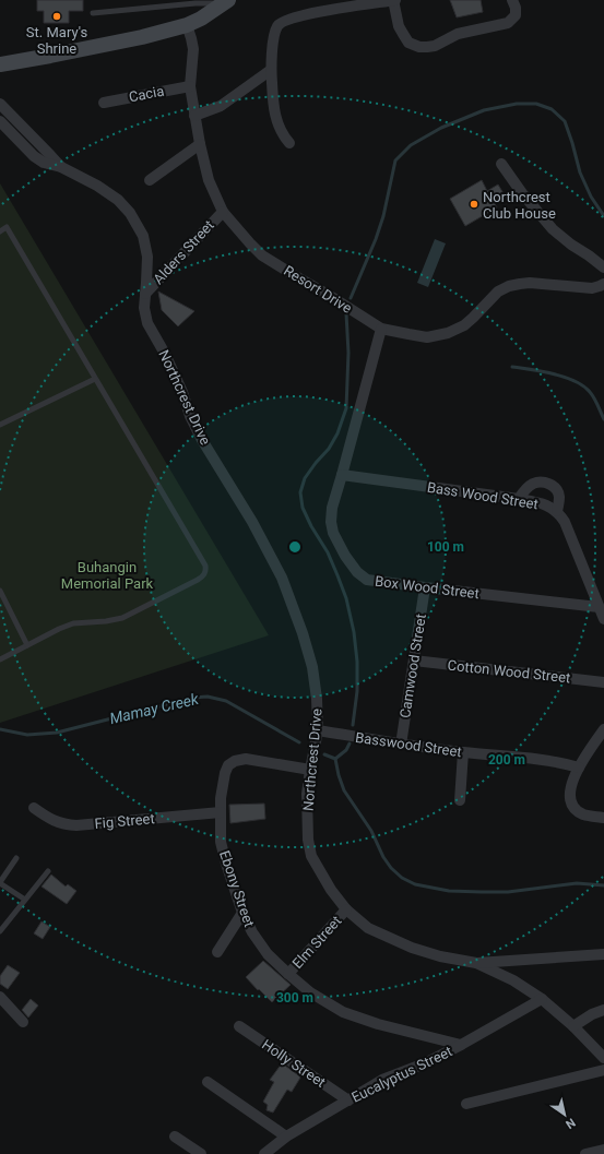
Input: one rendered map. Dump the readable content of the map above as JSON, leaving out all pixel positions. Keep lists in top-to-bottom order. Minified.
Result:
{"streets":{"street":["Cacia","Alders Street","Resort Drive","Northcrest Drive","Bass Wood Street","Box Wood Street","Camwood Street","Cotton Wood Street","Basswood Street","Fig Street","Ebony Street","Elm Street","Holly Street","Eucalyptus Street"]},"crossings":[["Cacia","Resort Drive"],["Alders Street","Resort Drive"],["Alders Street","Northcrest Drive"],["Resort Drive","Box Wood Street"],["Northcrest Drive","Basswood Street"],["Northcrest Drive","Ebony Street"],["Northcrest Drive","Elm Street"],["Northcrest Drive","Eucalyptus Street"],["Bass Wood Street","Box Wood Street"],["Box Wood Street","Camwood Street"],["Camwood Street","Cotton Wood Street"],["Camwood Street","Basswood Street"],["Fig Street","Ebony Street"],["Ebony Street","Elm Street"],["Ebony Street","Eucalyptus Street"],["Holly Street","Eucalyptus Street"]],"water":["Mamay Creek"],"parks":["Buhangin Memorial Park"],"places":["St. Mary's Shrine","Northcrest Club House"],"north":"bottom right","rings":["100 m","200 m","300 m"]}
